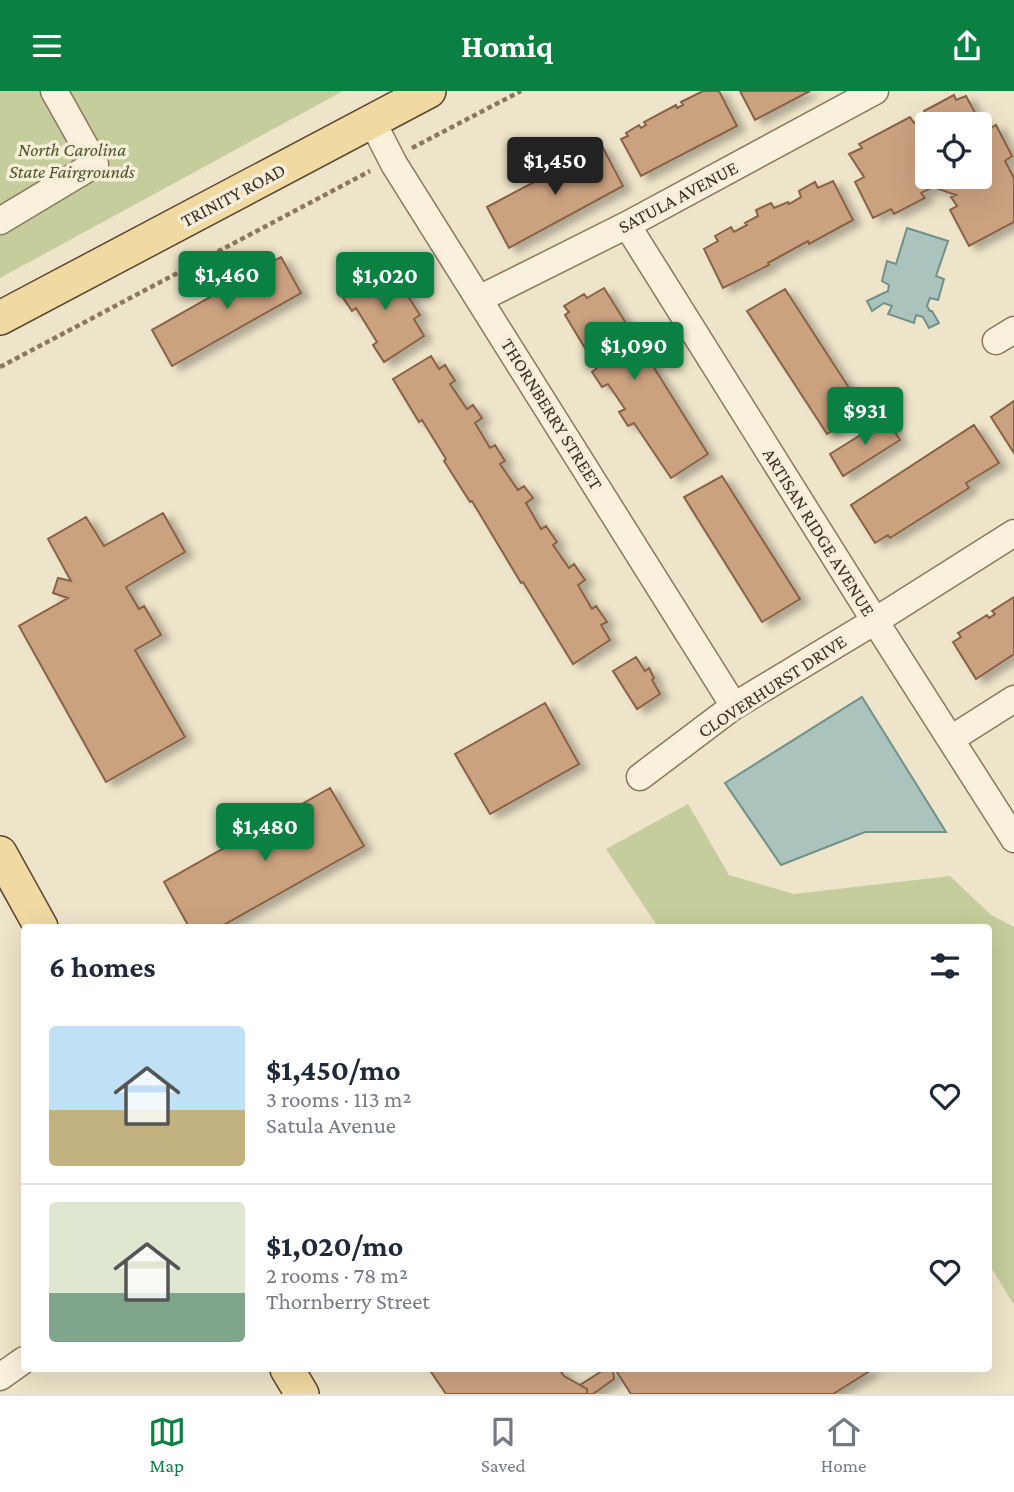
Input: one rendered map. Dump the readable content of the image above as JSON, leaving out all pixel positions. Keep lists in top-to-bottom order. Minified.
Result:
{"streets":{"main road":["TRINITY ROAD"],"street":["SATULA AVENUE","THORNBERRY STREET","ARTISAN RIDGE AVENUE","CLOVERHURST DRIVE"]},"crossings":[["TRINITY ROAD","THORNBERRY STREET"],["SATULA AVENUE","THORNBERRY STREET"],["SATULA AVENUE","ARTISAN RIDGE AVENUE"],["THORNBERRY STREET","CLOVERHURST DRIVE"],["ARTISAN RIDGE AVENUE","CLOVERHURST DRIVE"]],"parks":["North Carolina State Fairgrounds"],"page":{"header":"Homiq","price":["$1,450","$1,460","$1,020","$1,090","$931","$1,480"],"heading":"6 homes","list":[{"name":"$1,450/mo","note":"3 rooms · 113 m² · Satula Avenue"},{"name":"$1,020/mo","note":"2 rooms · 78 m² · Thornberry Street"}],"tabs":["Map","Saved","Home"]}}
